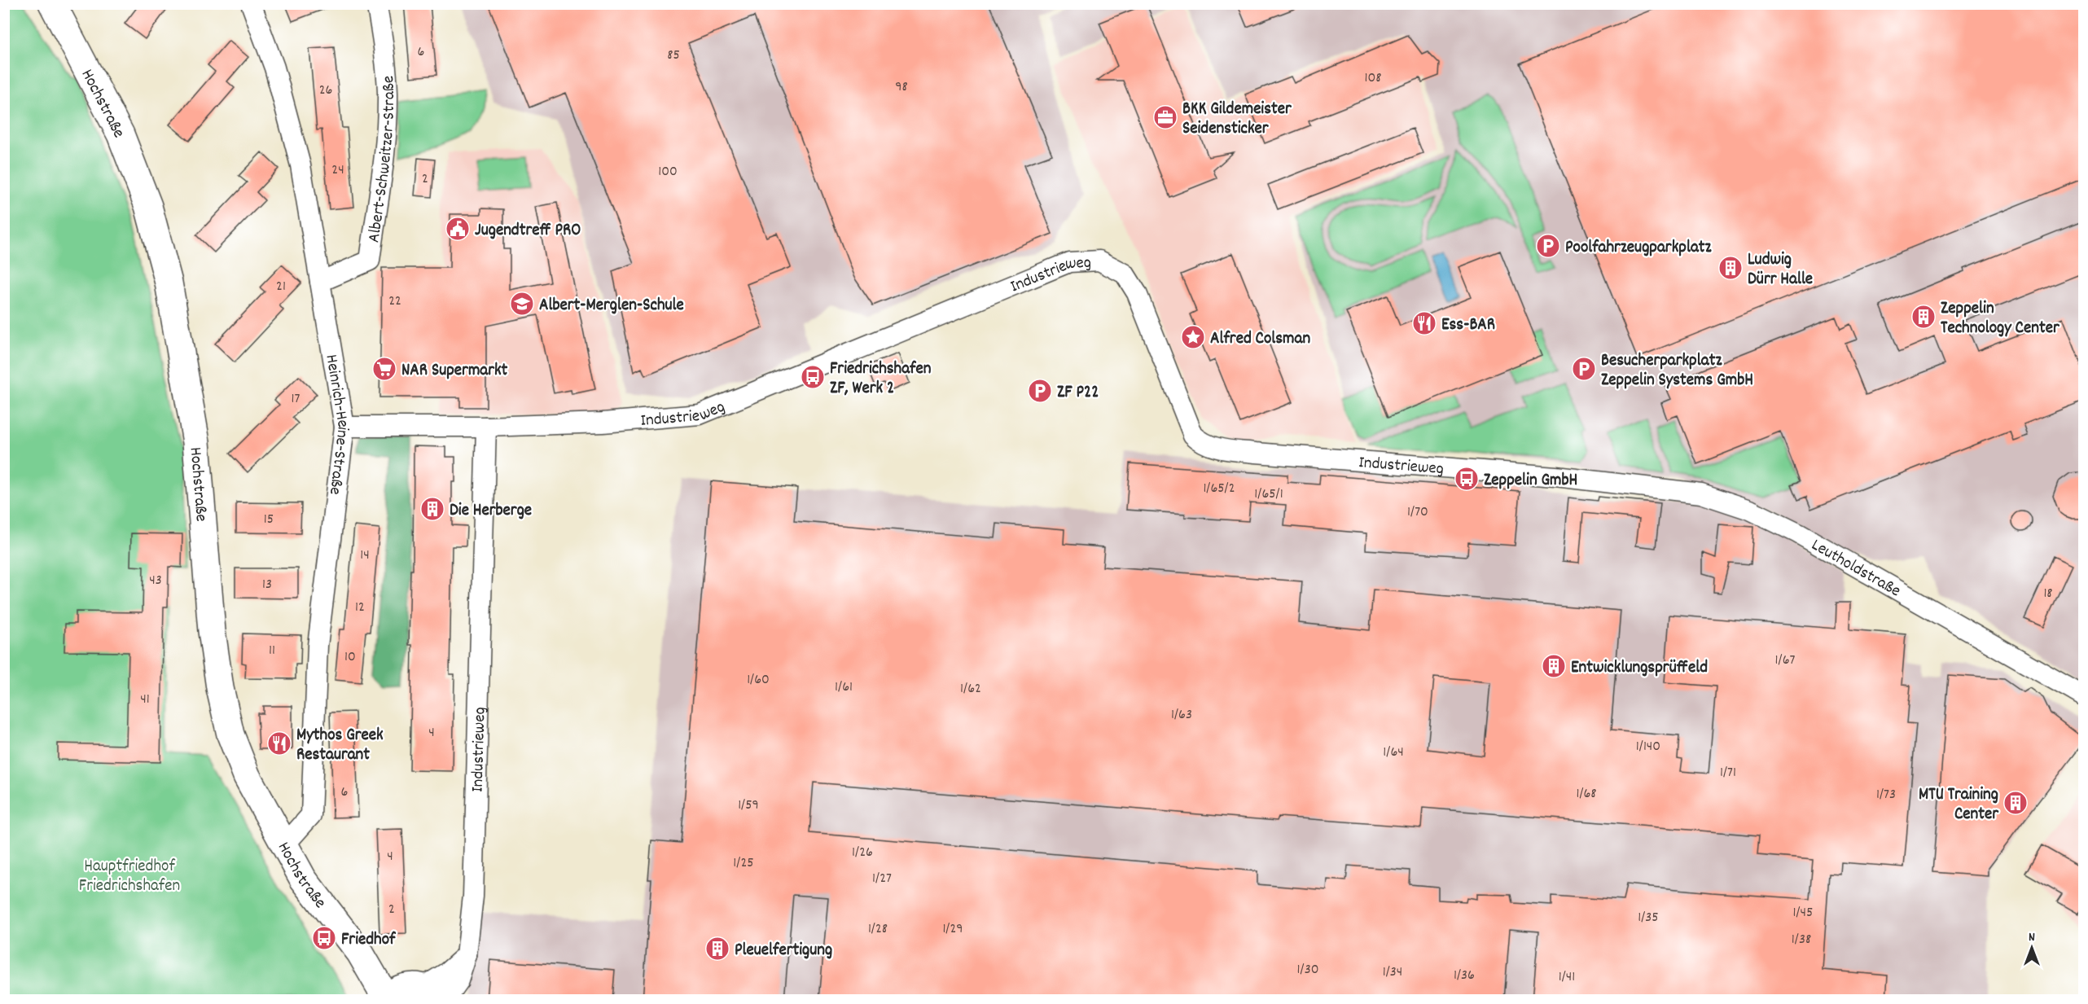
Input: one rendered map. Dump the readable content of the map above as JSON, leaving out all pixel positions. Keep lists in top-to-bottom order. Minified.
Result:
{"streets":{"main road":["Hochstraße"],"street":["Albert-Schweitzer-Straße","Industrieweg","Heinrich-Heine-Straße","Leutholdstraße"]},"crossings":[["Hochstraße","Heinrich-Heine-Straße"],["Albert-Schweitzer-Straße","Heinrich-Heine-Straße"],["Industrieweg","Heinrich-Heine-Straße"],["Industrieweg","Leutholdstraße"]],"parks":["Hauptfriedhof Friedrichshafen"],"places":{"office":["BKK Gildemeister Seidensticker"],"public building":["Jugendtreff PRO"],"parking":["Poolfahrzeugparkplatz","Besucherparkplatz Zeppelin Systems GmbH","ZF P22"],"building":["Ludwig Dürr Halle","Zeppelin Technology Center","Die Herberge","Entwicklungsprüffeld","MTU Training Center","Pleuelfertigung"],"school or university":["Albert-Merglen-Schule"],"restaurant":["Ess-BAR","Mythos Greek Restaurant"],"place":["Alfred Colsman"],"supermarket":["NAR Supermarkt"],"bus stop":["Friedrichshafen ZF, Werk 2","Zeppelin GmbH","Friedhof"]},"house_numbers":["6","85","108","98","26","24","100","2","21","22","17","1/65/2","1/65/1","1/70","15","14","43","13","18","12","11","10","1/67","1/60","1/61","1/62","41","1/63","4","1/140","1/64","1/71","6","1/68","1/73","1/59","1/26","4","1/25","1/27","2","1/45","1/35","1/28","1/29","1/38","1/30","1/34","1/36","1/41"],"north":"top"}
